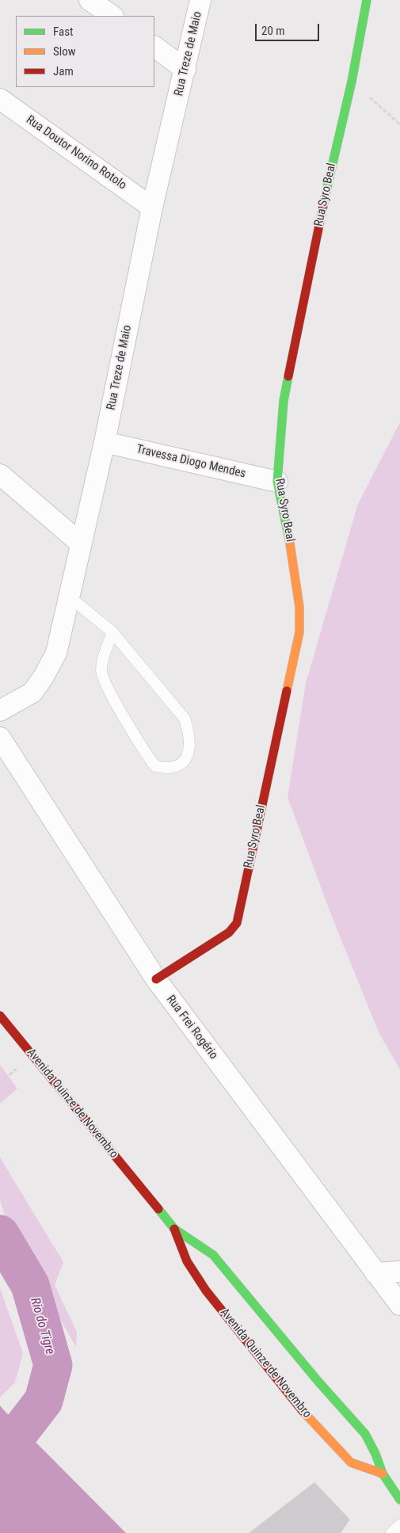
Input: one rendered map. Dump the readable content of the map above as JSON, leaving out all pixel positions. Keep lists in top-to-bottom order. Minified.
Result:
{"streets":{"street":["Rua Treze de Maio","Rua Doutor Norino Rotolo","Rua Syro Beal","Travessa Diogo Mendes","Rua Frei Rogério","Avenida Quinze de Novembro"]},"crossings":[["Rua Treze de Maio","Rua Doutor Norino Rotolo"],["Rua Treze de Maio","Travessa Diogo Mendes"],["Rua Syro Beal","Travessa Diogo Mendes"],["Rua Syro Beal","Rua Frei Rogério"]],"water":["Rio do Tigre"],"legend":["Fast","Slow","Jam"],"scale_bar":"20 m"}
